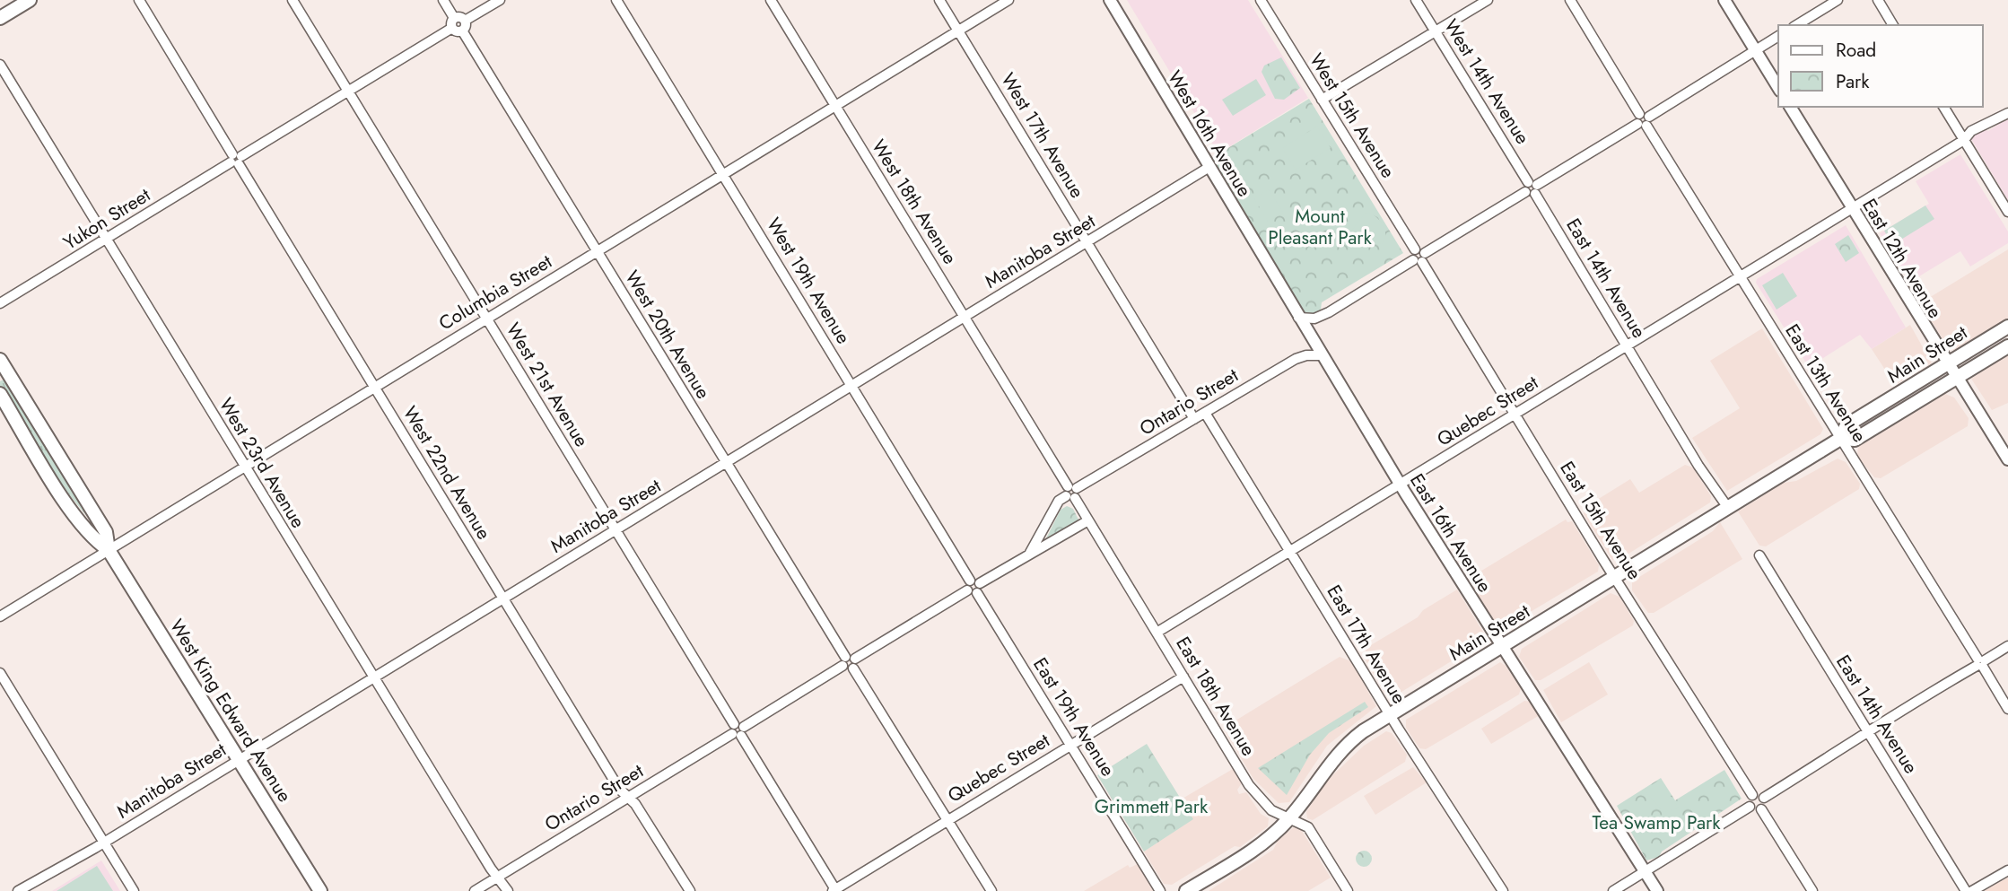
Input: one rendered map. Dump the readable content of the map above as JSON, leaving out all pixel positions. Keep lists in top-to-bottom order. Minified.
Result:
{"streets":{"main road":["Main Street","West King Edward Avenue"],"street":["West 14th Avenue","West 15th Avenue","West 16th Avenue","West 17th Avenue","West 18th Avenue","Yukon Street","Manitoba Street","East 12th Avenue","East 14th Avenue","West 19th Avenue","Columbia Street","West 20th Avenue","East 13th Avenue","West 21st Avenue","Ontario Street","Quebec Street","West 23rd Avenue","West 22nd Avenue","East 15th Avenue","East 16th Avenue","East 17th Avenue","East 18th Avenue","East 19th Avenue"]},"crossings":[["West 14th Avenue","East 14th Avenue"],["West 15th Avenue","East 15th Avenue"],["West 16th Avenue","Manitoba Street"],["West 16th Avenue","East 16th Avenue"],["West 17th Avenue","Manitoba Street"],["West 17th Avenue","Columbia Street"],["West 17th Avenue","Ontario Street"],["West 18th Avenue","Manitoba Street"],["West 18th Avenue","Columbia Street"],["West 18th Avenue","Ontario Street"],["West 18th Avenue","East 18th Avenue"],["Yukon Street","West 20th Avenue"],["Yukon Street","West 21st Avenue"],["Yukon Street","West 23rd Avenue"],["Yukon Street","West 22nd Avenue"],["Manitoba Street","West 19th Avenue"],["Manitoba Street","West 20th Avenue"],["Manitoba Street","West 21st Avenue"],["Manitoba Street","West 23rd Avenue"],["Manitoba Street","West 22nd Avenue"],["Manitoba Street","West King Edward Avenue"],["East 12th Avenue","Main Street"],["East 12th Avenue","Quebec Street"],["East 14th Avenue","Main Street"],["East 14th Avenue","Quebec Street"],["West 19th Avenue","Columbia Street"],["West 19th Avenue","Ontario Street"],["West 19th Avenue","East 19th Avenue"],["Columbia Street","West 20th Avenue"],["Columbia Street","West 21st Avenue"],["Columbia Street","West 23rd Avenue"],["Columbia Street","West 22nd Avenue"],["Columbia Street","West King Edward Avenue"],["West 20th Avenue","Ontario Street"],["West 20th Avenue","Quebec Street"],["Main Street","East 13th Avenue"],["Main Street","East 15th Avenue"],["Main Street","East 16th Avenue"],["Main Street","East 17th Avenue"],["Main Street","East 18th Avenue"],["East 13th Avenue","Quebec Street"],["West 21st Avenue","Ontario Street"],["West 21st Avenue","Quebec Street"],["Ontario Street","West 23rd Avenue"],["Ontario Street","West 22nd Avenue"],["Ontario Street","East 16th Avenue"],["Ontario Street","East 17th Avenue"],["Ontario Street","East 18th Avenue"],["Ontario Street","East 19th Avenue"],["Quebec Street","East 15th Avenue"],["Quebec Street","East 16th Avenue"],["Quebec Street","East 17th Avenue"],["Quebec Street","East 18th Avenue"],["Quebec Street","East 19th Avenue"]],"parks":["Mount Pleasant Park","Grimmett Park","Tea Swamp Park"],"legend":["Road","Park"]}
